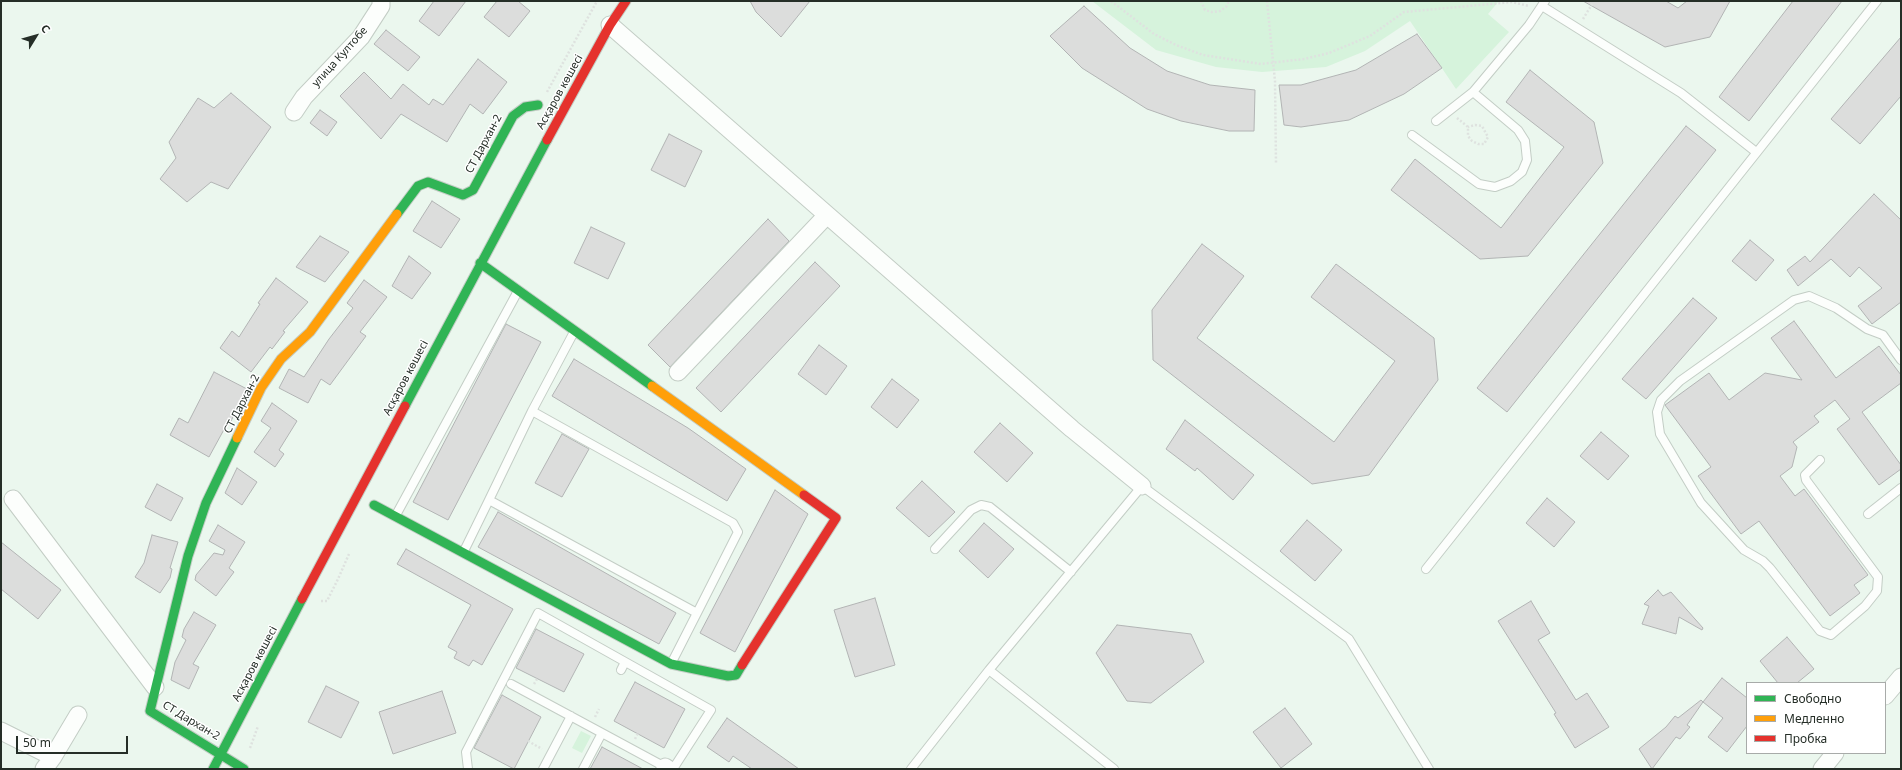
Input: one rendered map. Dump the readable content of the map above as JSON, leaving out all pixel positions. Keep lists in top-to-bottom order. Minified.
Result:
{"streets":{"street":["улица Култобе","Асқаров көшесі","СТ Дархан-2"]},"crossings":[["Асқаров көшесі","СТ Дархан-2"]],"legend":["Свободно","Медленно","Пробка"],"scale_bar":"50 m","north":"top right"}
